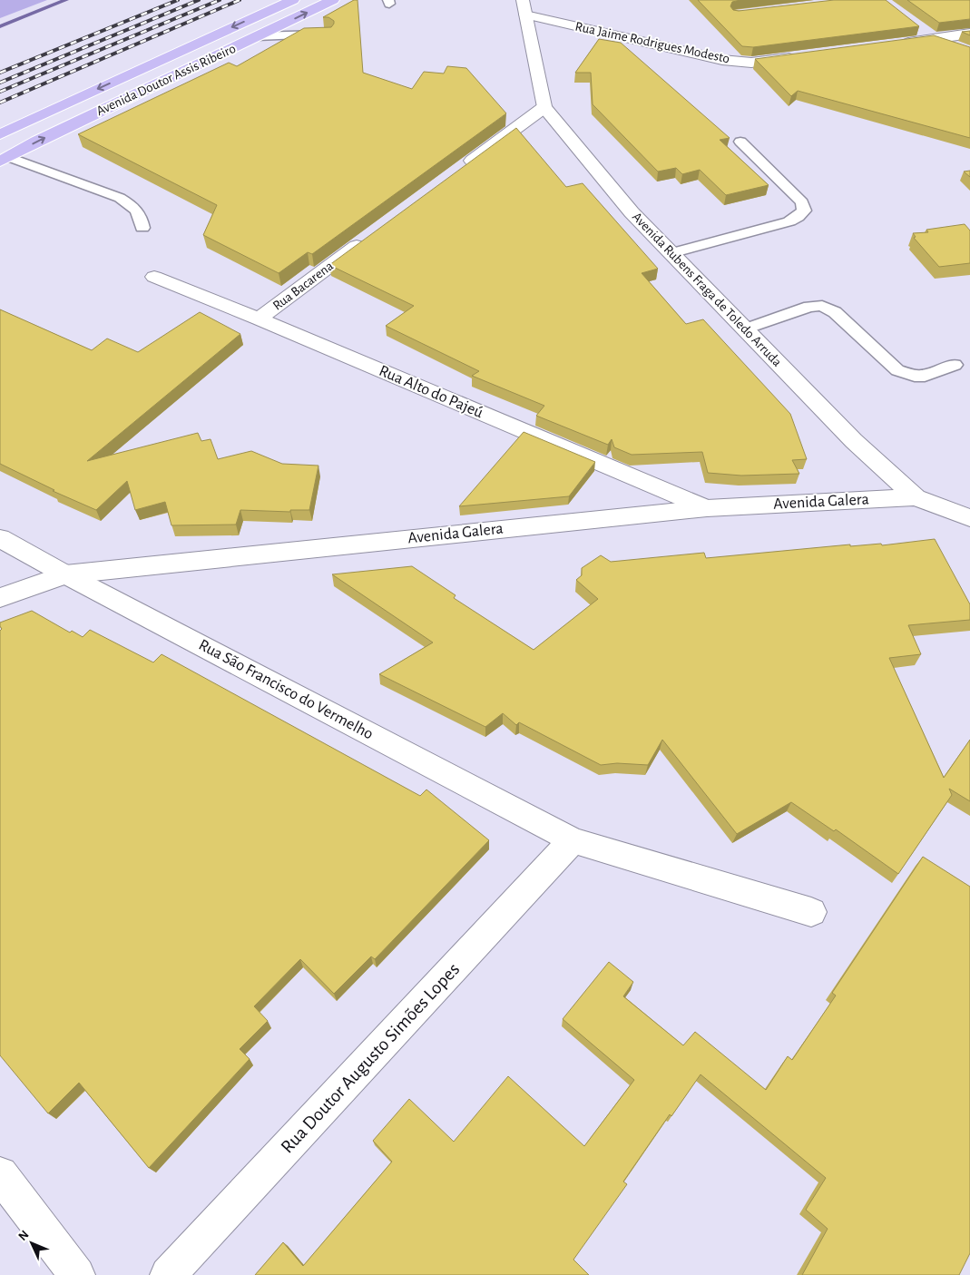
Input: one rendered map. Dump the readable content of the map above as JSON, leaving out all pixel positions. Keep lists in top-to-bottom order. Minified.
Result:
{"streets":{"main road":["Avenida Doutor Assis Ribeiro"],"street":["Rua Jaime Rodrigues Modesto","Rua Bacarena","Avenida Rubens Fraga de Toledo Arruda","Rua Alto do Pajeú","Avenida Galera","Rua São Francisco do Vermelho","Rua Doutor Augusto Simões Lopes"]},"crossings":[["Rua Jaime Rodrigues Modesto","Avenida Rubens Fraga de Toledo Arruda"],["Rua Bacarena","Rua Alto do Pajeú"],["Avenida Rubens Fraga de Toledo Arruda","Avenida Galera"],["Rua Alto do Pajeú","Avenida Galera"],["Avenida Galera","Rua São Francisco do Vermelho"],["Rua São Francisco do Vermelho","Rua Doutor Augusto Simões Lopes"]],"north":"top left"}
